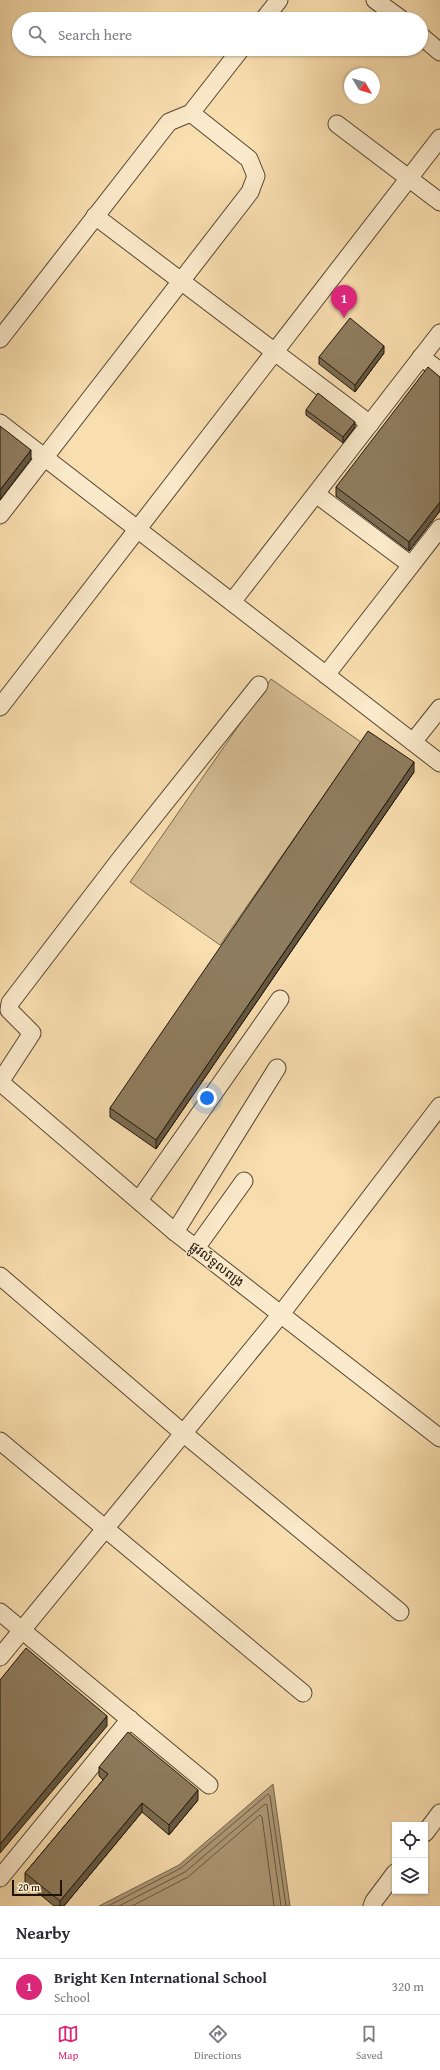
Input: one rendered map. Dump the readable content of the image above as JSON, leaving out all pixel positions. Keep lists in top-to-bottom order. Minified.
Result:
{"streets":{"street":["ផ្លូវលំទួលពង្រ"]},"scale_bar":"20 m","north":"bottom right","page":{"search":"Search here","pins":"1","scale":"20 m","heading":"Nearby","list":[{"mark":"1","name":"Bright Ken International School","note":"School","value":"320 m"}],"nav":["Map","Directions","Saved"]}}
